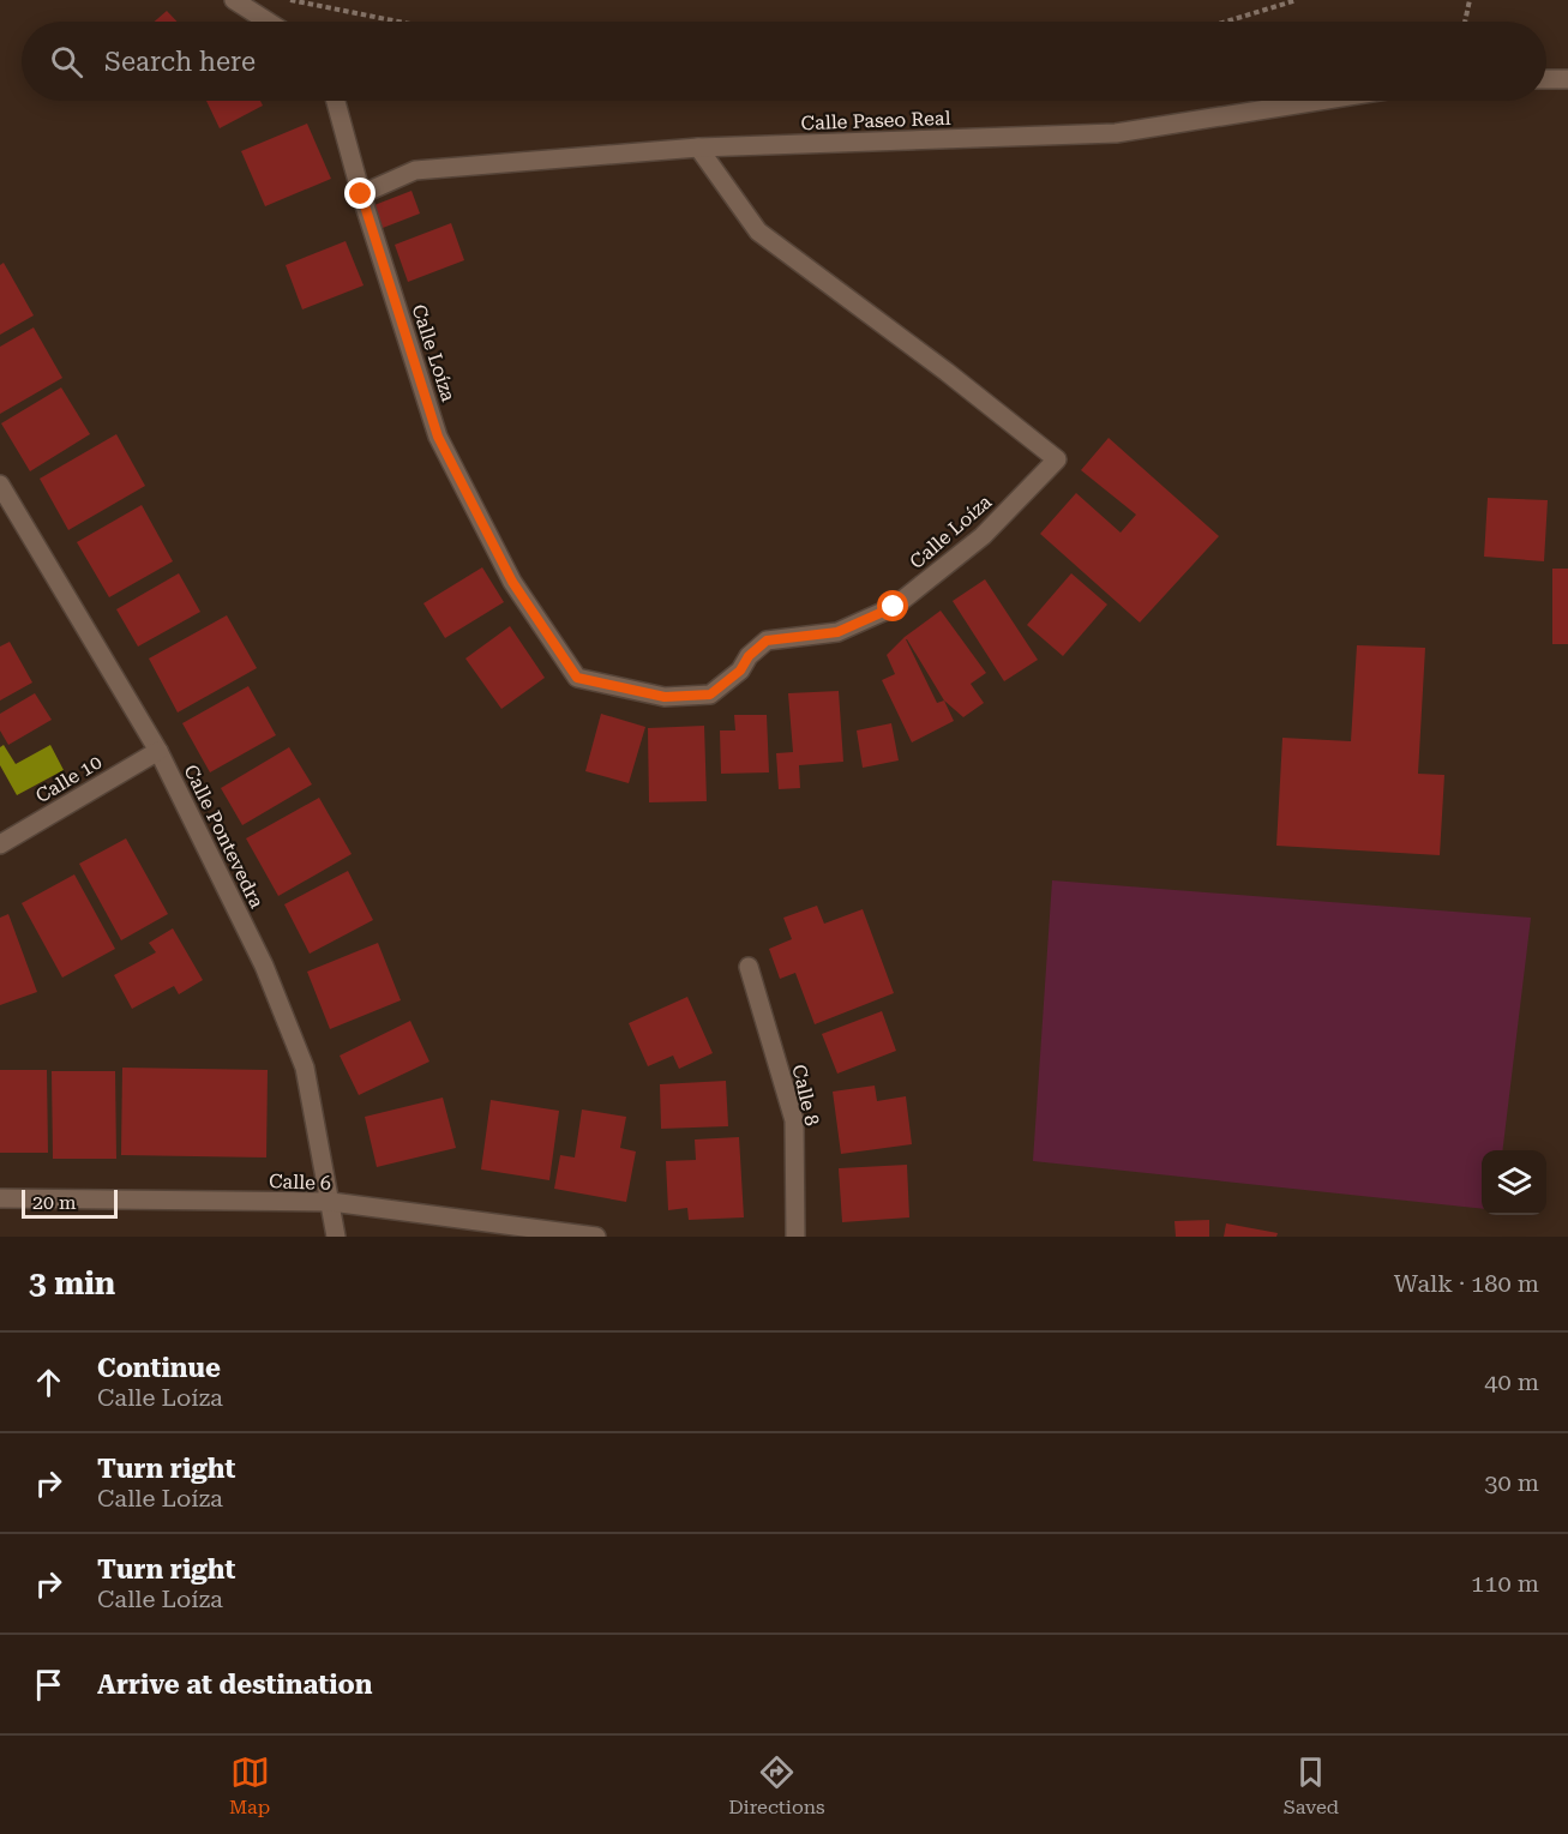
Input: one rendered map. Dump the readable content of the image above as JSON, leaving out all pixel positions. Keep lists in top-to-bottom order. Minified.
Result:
{"streets":{"street":["Calle Paseo Real","Calle Loíza","Calle 10","Calle Pontevedra","Calle 8","Calle 6"]},"crossings":[["Calle Paseo Real","Calle Loíza"],["Calle 10","Calle Pontevedra"],["Calle Pontevedra","Calle 6"]],"scale_bar":"20 m","page":{"search":"Search here","scale":"20 m","heading":["3 min","Walk · 180 m"],"list":[["Continue","Calle Loíza","40 m"],["Turn right","Calle Loíza","30 m"],["Turn right","Calle Loíza","110 m"],"Arrive at destination"],"nav":["Map","Directions","Saved"]}}
